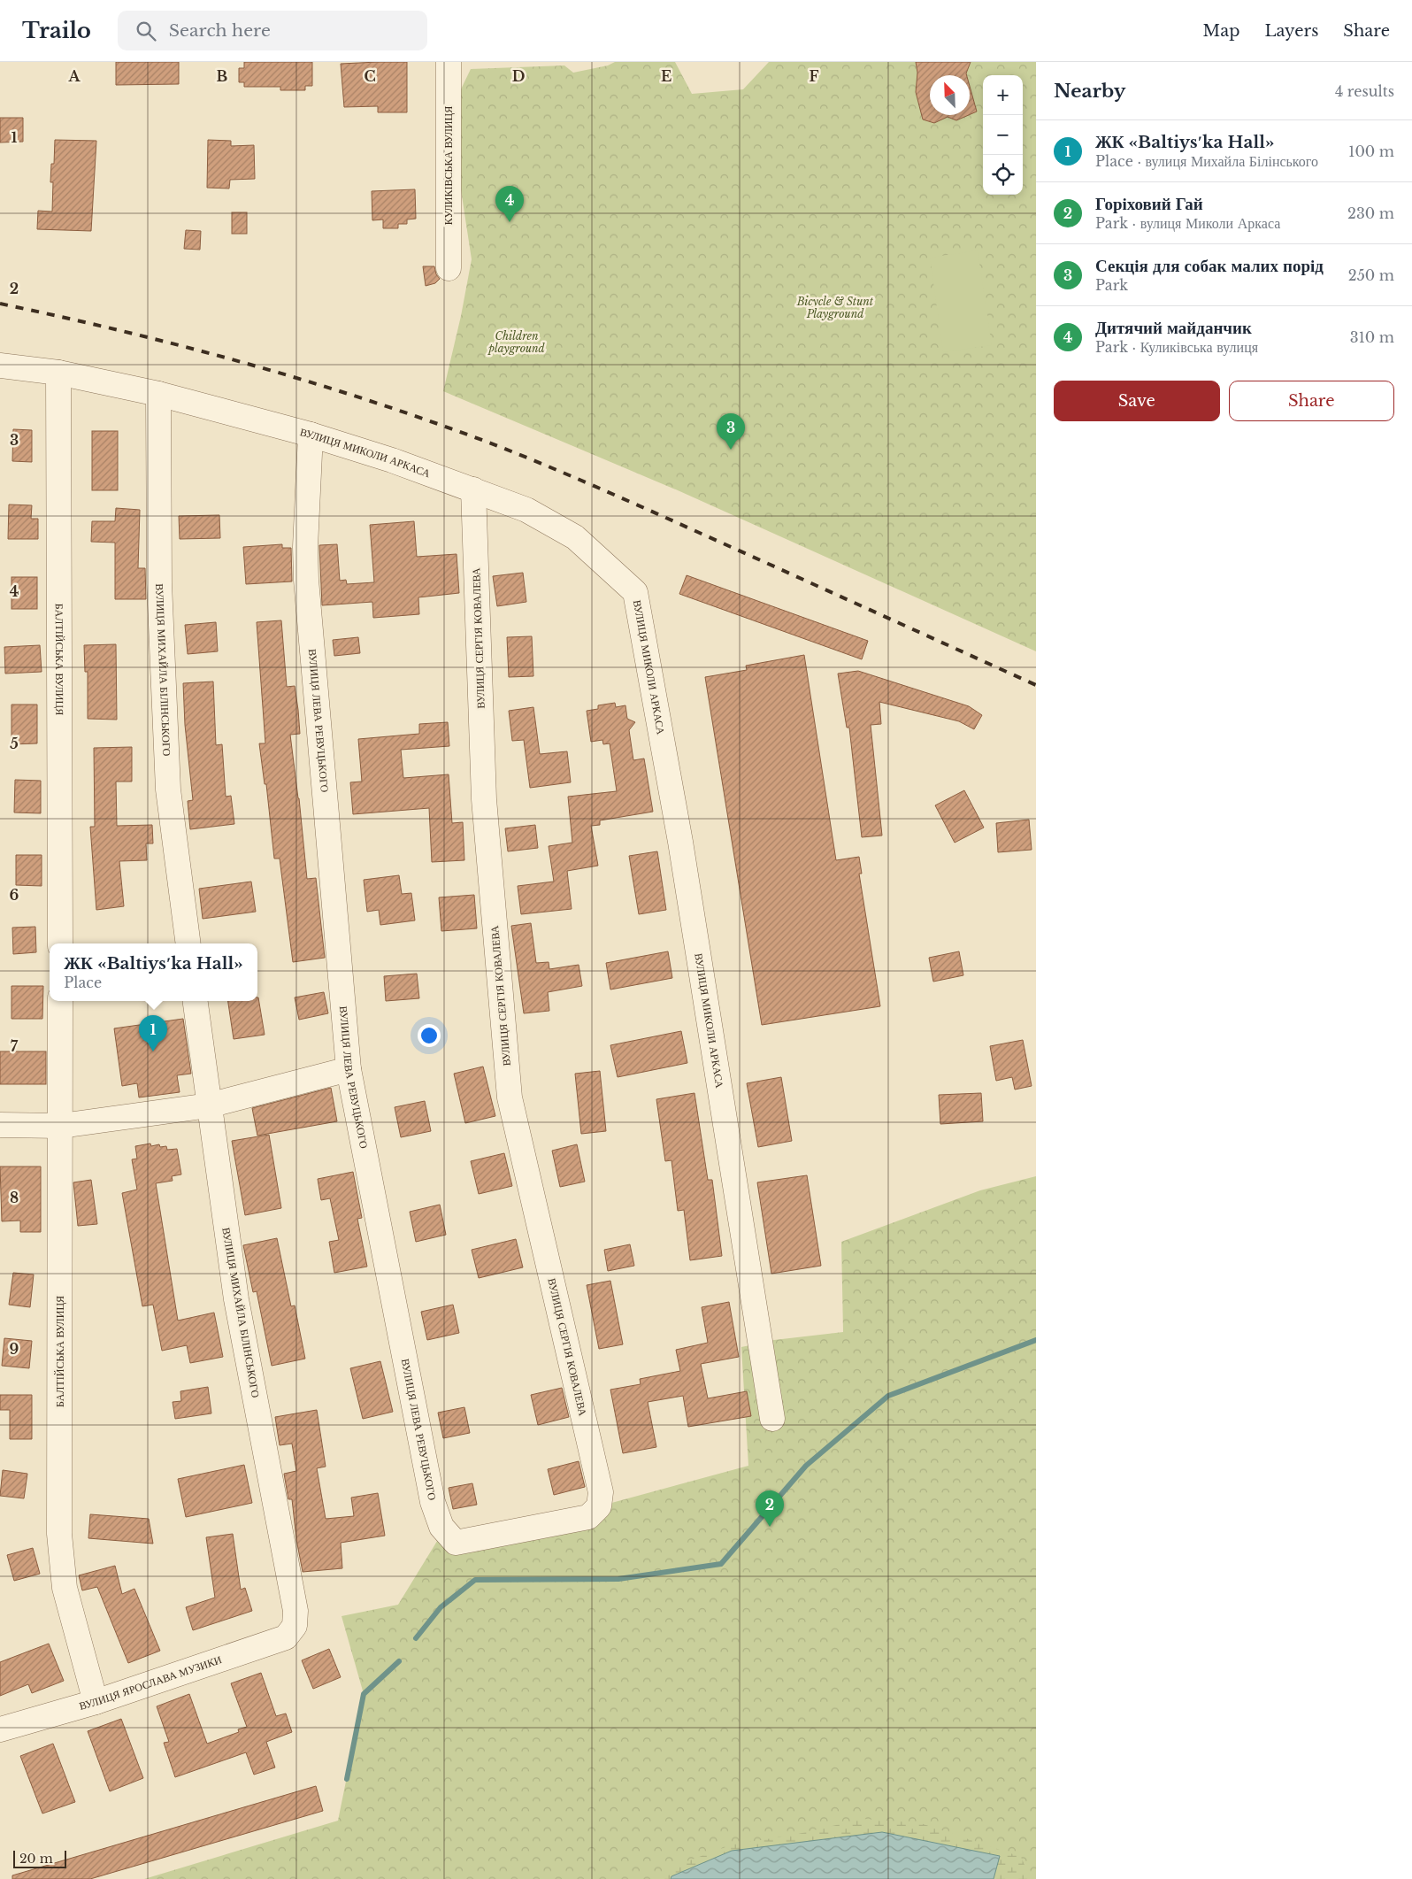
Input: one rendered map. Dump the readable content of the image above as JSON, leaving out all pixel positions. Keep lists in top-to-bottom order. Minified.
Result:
{"streets":{"street":["КУЛИКІВСЬКА ВУЛИЦЯ","ВУЛИЦЯ МИКОЛИ АРКАСА","ВУЛИЦЯ СЕРГІЯ КОВАЛЕВА","БАЛТІЙСЬКА ВУЛИЦЯ","ВУЛИЦЯ МИХАЙЛА БІЛІНСЬКОГО","ВУЛИЦЯ ЛЕВА РЕВУЦЬКОГО","ВУЛИЦЯ ЯРОСЛАВА МУЗИКИ"]},"crossings":[["ВУЛИЦЯ МИКОЛИ АРКАСА","ВУЛИЦЯ СЕРГІЯ КОВАЛЕВА"],["ВУЛИЦЯ МИКОЛИ АРКАСА","БАЛТІЙСЬКА ВУЛИЦЯ"],["ВУЛИЦЯ МИКОЛИ АРКАСА","ВУЛИЦЯ МИХАЙЛА БІЛІНСЬКОГО"],["ВУЛИЦЯ МИКОЛИ АРКАСА","ВУЛИЦЯ ЛЕВА РЕВУЦЬКОГО"],["ВУЛИЦЯ СЕРГІЯ КОВАЛЕВА","ВУЛИЦЯ ЛЕВА РЕВУЦЬКОГО"],["БАЛТІЙСЬКА ВУЛИЦЯ","ВУЛИЦЯ ЯРОСЛАВА МУЗИКИ"],["ВУЛИЦЯ МИХАЙЛА БІЛІНСЬКОГО","ВУЛИЦЯ ЯРОСЛАВА МУЗИКИ"]],"parks":["Bicycle & Stunt Playground","Children playground"],"scale_bar":"20 m","north":"top left","page":{"header":"Trailo","search":"Search here","nav":["Map","Layers","Share"],"heading":["Nearby","4 results"],"map_buttons":["+","−"],"list":[{"mark":"1","name":"ЖК «Baltiysʹka Hall»","note":"Place · вулиця Михайла Білінського","value":"100 m"},{"mark":"2","name":"Горіховий Гай","note":"Park · вулиця Миколи Аркаса","value":"230 m"},{"mark":"3","name":"Секція для собак малих порід","note":"Park","value":"250 m"},{"mark":"4","name":"Дитячий майданчик","note":"Park · Куликівська вулиця","value":"310 m"}],"pins":["4","3","1","2"],"buttons":["Save","Share"],"popup":["ЖК «Baltiysʹka Hall»","Place"],"scale":"20 m"},"grid":{"columns":["A","B","C","D","E","F"],"rows":["1","2","3","4","5","6","7","8","9"]}}
